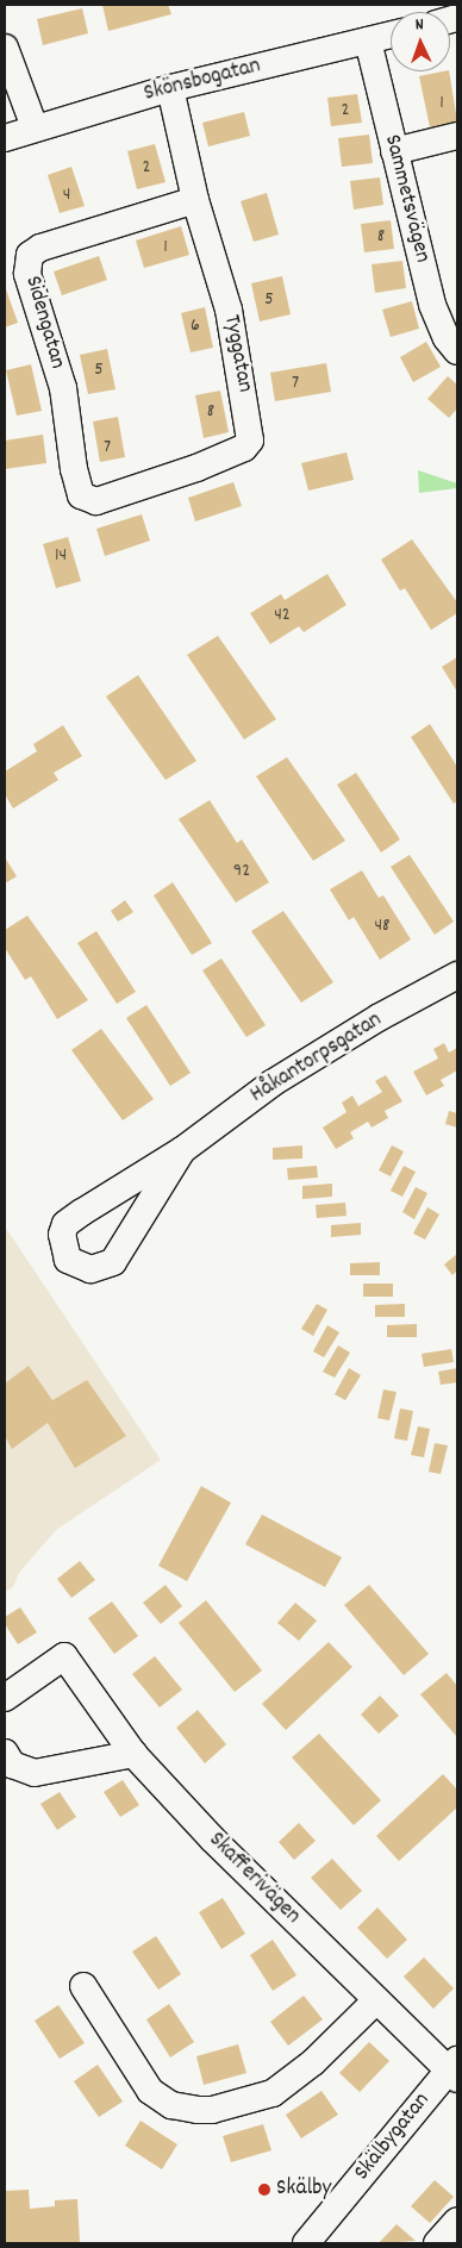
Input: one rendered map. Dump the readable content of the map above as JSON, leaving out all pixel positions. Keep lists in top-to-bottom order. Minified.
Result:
{"streets":{"street":["Skönsbogatan","Sammetsvägen","Sidengatan","Tyggatan","Håkantorpsgatan","Skafferivägen","Skälbygatan"]},"crossings":[["Skönsbogatan","Sammetsvägen"],["Skönsbogatan","Tyggatan"],["Sidengatan","Tyggatan"],["Skafferivägen","Skälbygatan"]],"places":["Skälby"],"house_numbers":["1","2","2","4","8","1","5","6","5","7","8","7","14","42","92","48"],"north":"top"}
